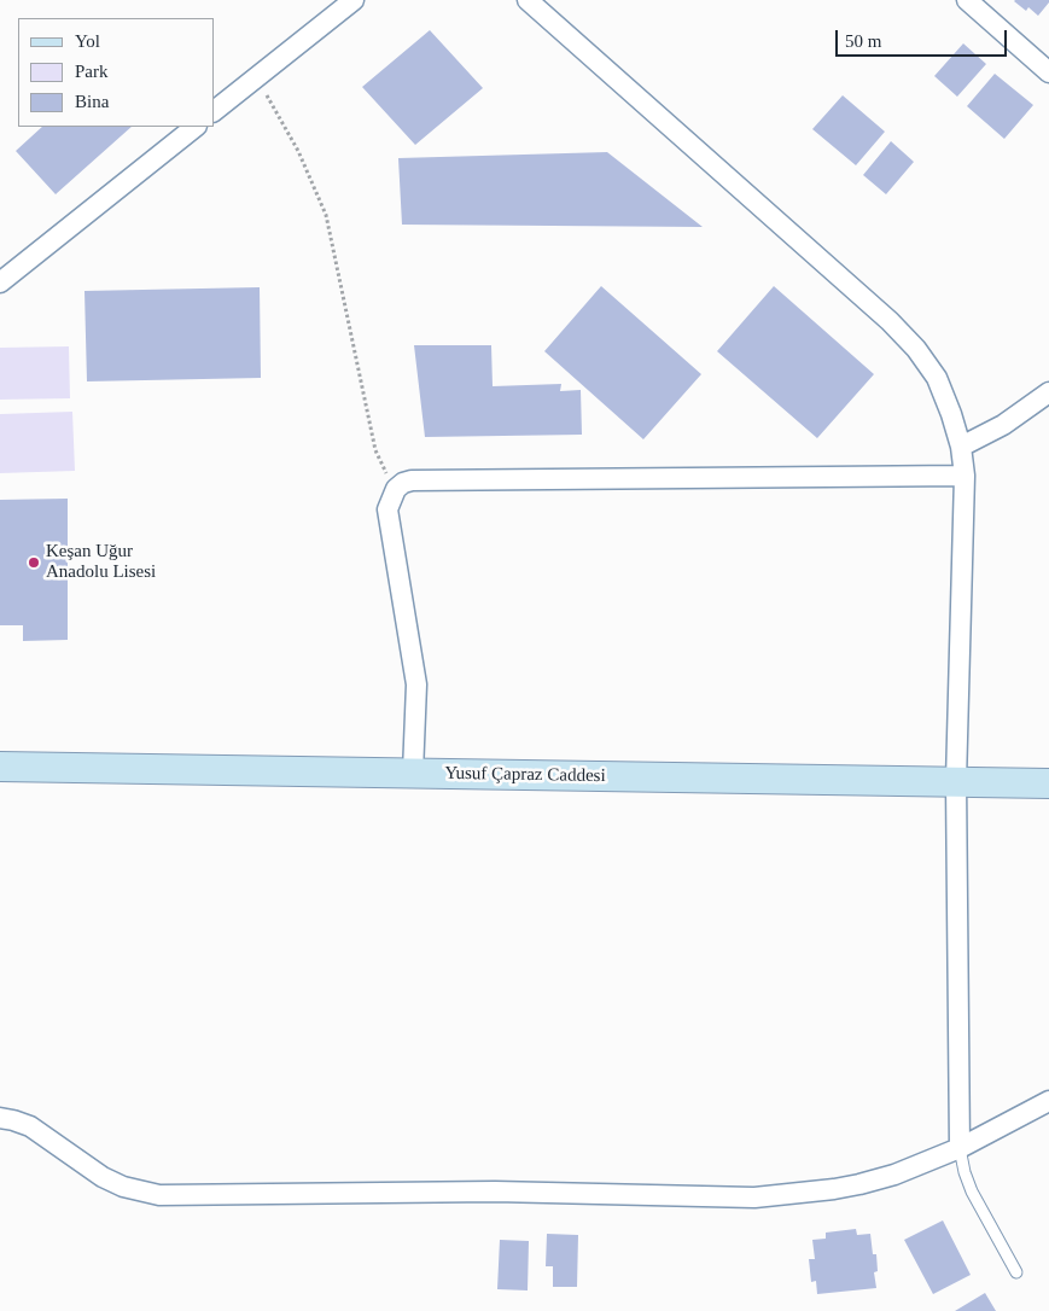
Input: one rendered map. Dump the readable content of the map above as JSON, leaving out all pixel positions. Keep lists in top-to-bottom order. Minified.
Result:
{"streets":{"street":["Yusuf Çapraz Caddesi"]},"places":["Keşan Uğur Anadolu Lisesi"],"legend":["Yol","Park","Bina"],"scale_bar":"50 m"}
